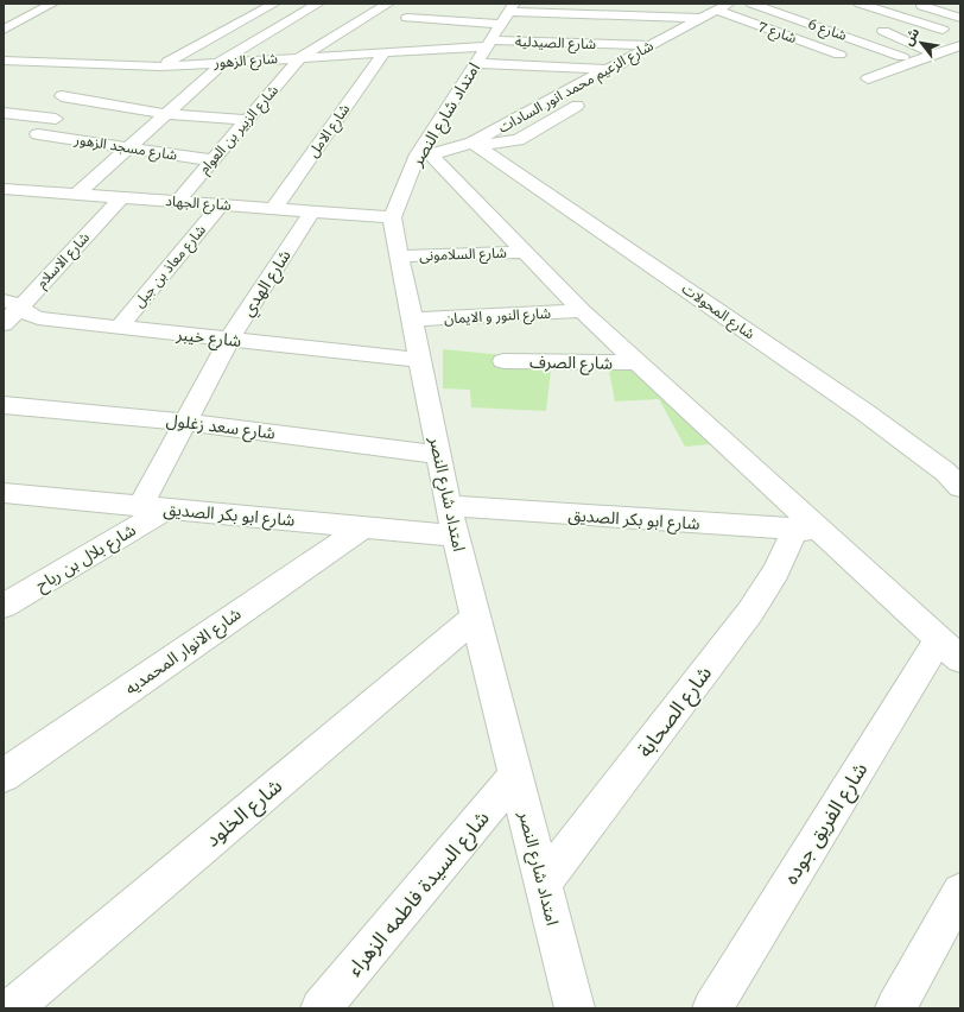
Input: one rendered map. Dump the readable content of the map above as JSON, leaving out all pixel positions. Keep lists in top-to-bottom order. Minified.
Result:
{"streets":{"street":["شارع 6","شارع 7","شارع الصيدلية","شارع الزهور","شارع الزعيم محمد انور السادات","امتداد شارع النصر","شارع الزبير بن العوام","شارع الامل","شارع مسجد الزهور","شارع الجهاد","شارع السلامونى","شارع الاسلام","شارع معاذ بن جبل","شارع الهدي","شارع المحولات","شارع النور و الايمان","شارع خيبر","شارع الصرف","شارع سعد زغلول","شارع ابو بكر الصديق","شارع بلال بن رباح","شارع الانوار المحمديه","شارع الصحابة","شارع الخلود","شارع الفريق جوده","شارع السيدة فاطمه الزهراء"]},"crossings":[["شارع 7","شارع الزعيم محمد انور السادات"],["شارع الصيدلية","شارع الزهور"],["شارع الصيدلية","شارع الزعيم محمد انور السادات"],["شارع الصيدلية","امتداد شارع النصر"],["شارع الزهور","امتداد شارع النصر"],["شارع الزهور","شارع الزبير بن العوام"],["شارع الزهور","شارع الامل"],["شارع الزعيم محمد انور السادات","امتداد شارع النصر"],["شارع الزعيم محمد انور السادات","شارع المحولات"],["امتداد شارع النصر","شارع الجهاد"],["امتداد شارع النصر","شارع السلامونى"],["امتداد شارع النصر","شارع النور و الايمان"],["امتداد شارع النصر","شارع خيبر"],["امتداد شارع النصر","شارع سعد زغلول"],["امتداد شارع النصر","شارع ابو بكر الصديق"],["امتداد شارع النصر","شارع الصحابة"],["امتداد شارع النصر","شارع الخلود"],["امتداد شارع النصر","شارع السيدة فاطمه الزهراء"],["شارع الزبير بن العوام","شارع مسجد الزهور"],["شارع الزبير بن العوام","شارع الجهاد"],["شارع الامل","شارع الجهاد"],["شارع الجهاد","شارع الاسلام"],["شارع الجهاد","شارع معاذ بن جبل"],["شارع الجهاد","شارع الهدي"],["شارع الاسلام","شارع خيبر"],["شارع معاذ بن جبل","شارع خيبر"],["شارع الهدي","شارع خيبر"],["شارع الهدي","شارع سعد زغلول"],["شارع الهدي","شارع ابو بكر الصديق"],["شارع ابو بكر الصديق","شارع بلال بن رباح"],["شارع ابو بكر الصديق","شارع الانوار المحمديه"],["شارع ابو بكر الصديق","شارع الصحابة"]],"north":"top left"}
